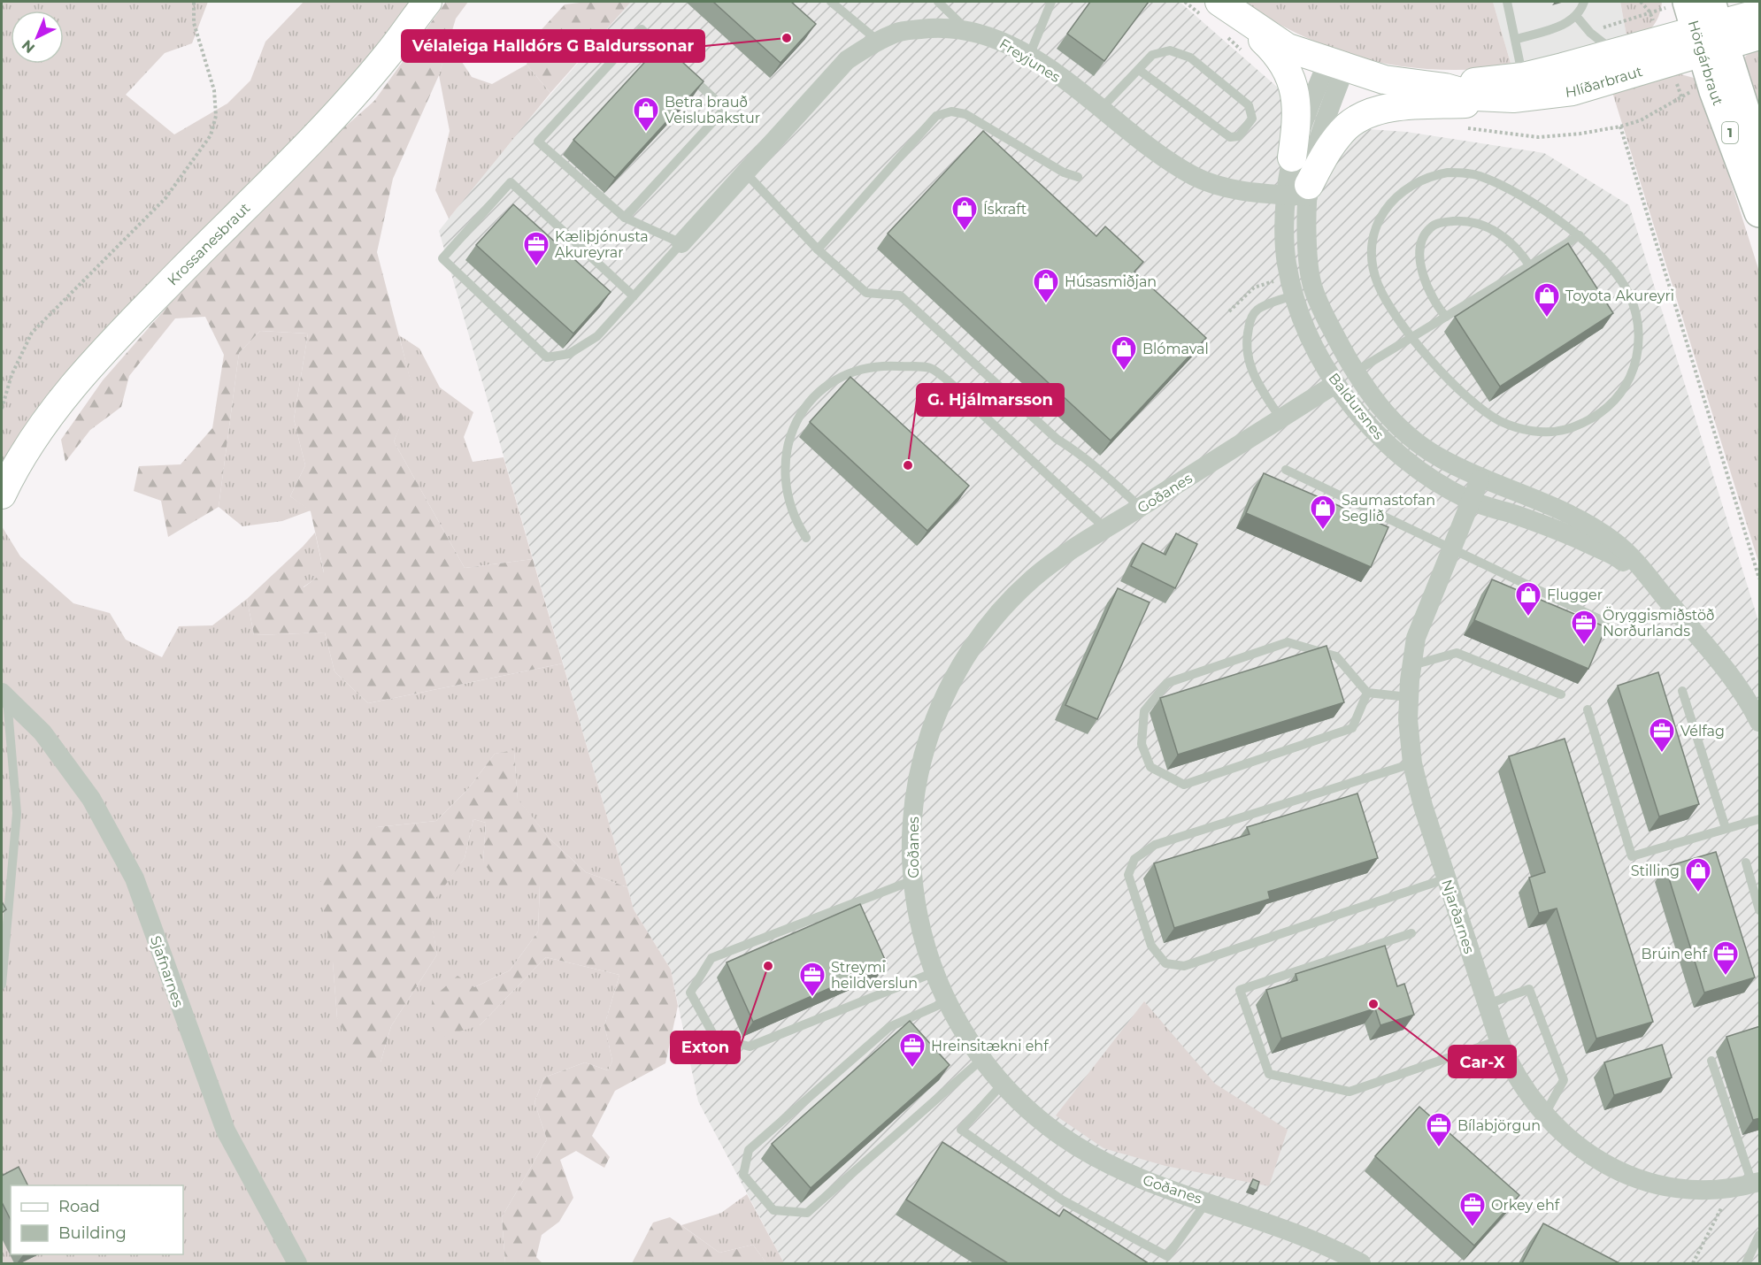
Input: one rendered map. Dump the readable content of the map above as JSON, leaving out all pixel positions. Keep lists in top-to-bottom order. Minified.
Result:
{"streets":{"highway":["Hörgárbraut","1"],"street":["Freyjunes","Hlíðarbraut","Krossanesbraut","Baldursnes","Goðanes","Njarðarnes","Sjafnarnes"]},"crossings":[["Freyjunes","Baldursnes"],["Hörgárbraut","Hlíðarbraut"],["Hlíðarbraut","Baldursnes"],["Baldursnes","Goðanes"],["Baldursnes","Njarðarnes"]],"places":{"other":["Vélaleiga Halldórs G Baldurssonar","G. Hjálmarsson","Exton","Car-X"],"shop":["Betra brauð Veislubakstur","Ískraft","Húsasmiðjan","Toyota Akureyri","Blómaval","Saumastofan Seglið","Flugger","Stilling"],"office":["Kæliþjónusta Akureyrar","Öryggismiðstöð Norðurlands","Vélfag","Brúin ehf","Streymi heildverslun","Hreinsitækni ehf","Bílabjörgun","Orkey ehf"]},"legend":["Road","Building"],"north":"bottom left"}
